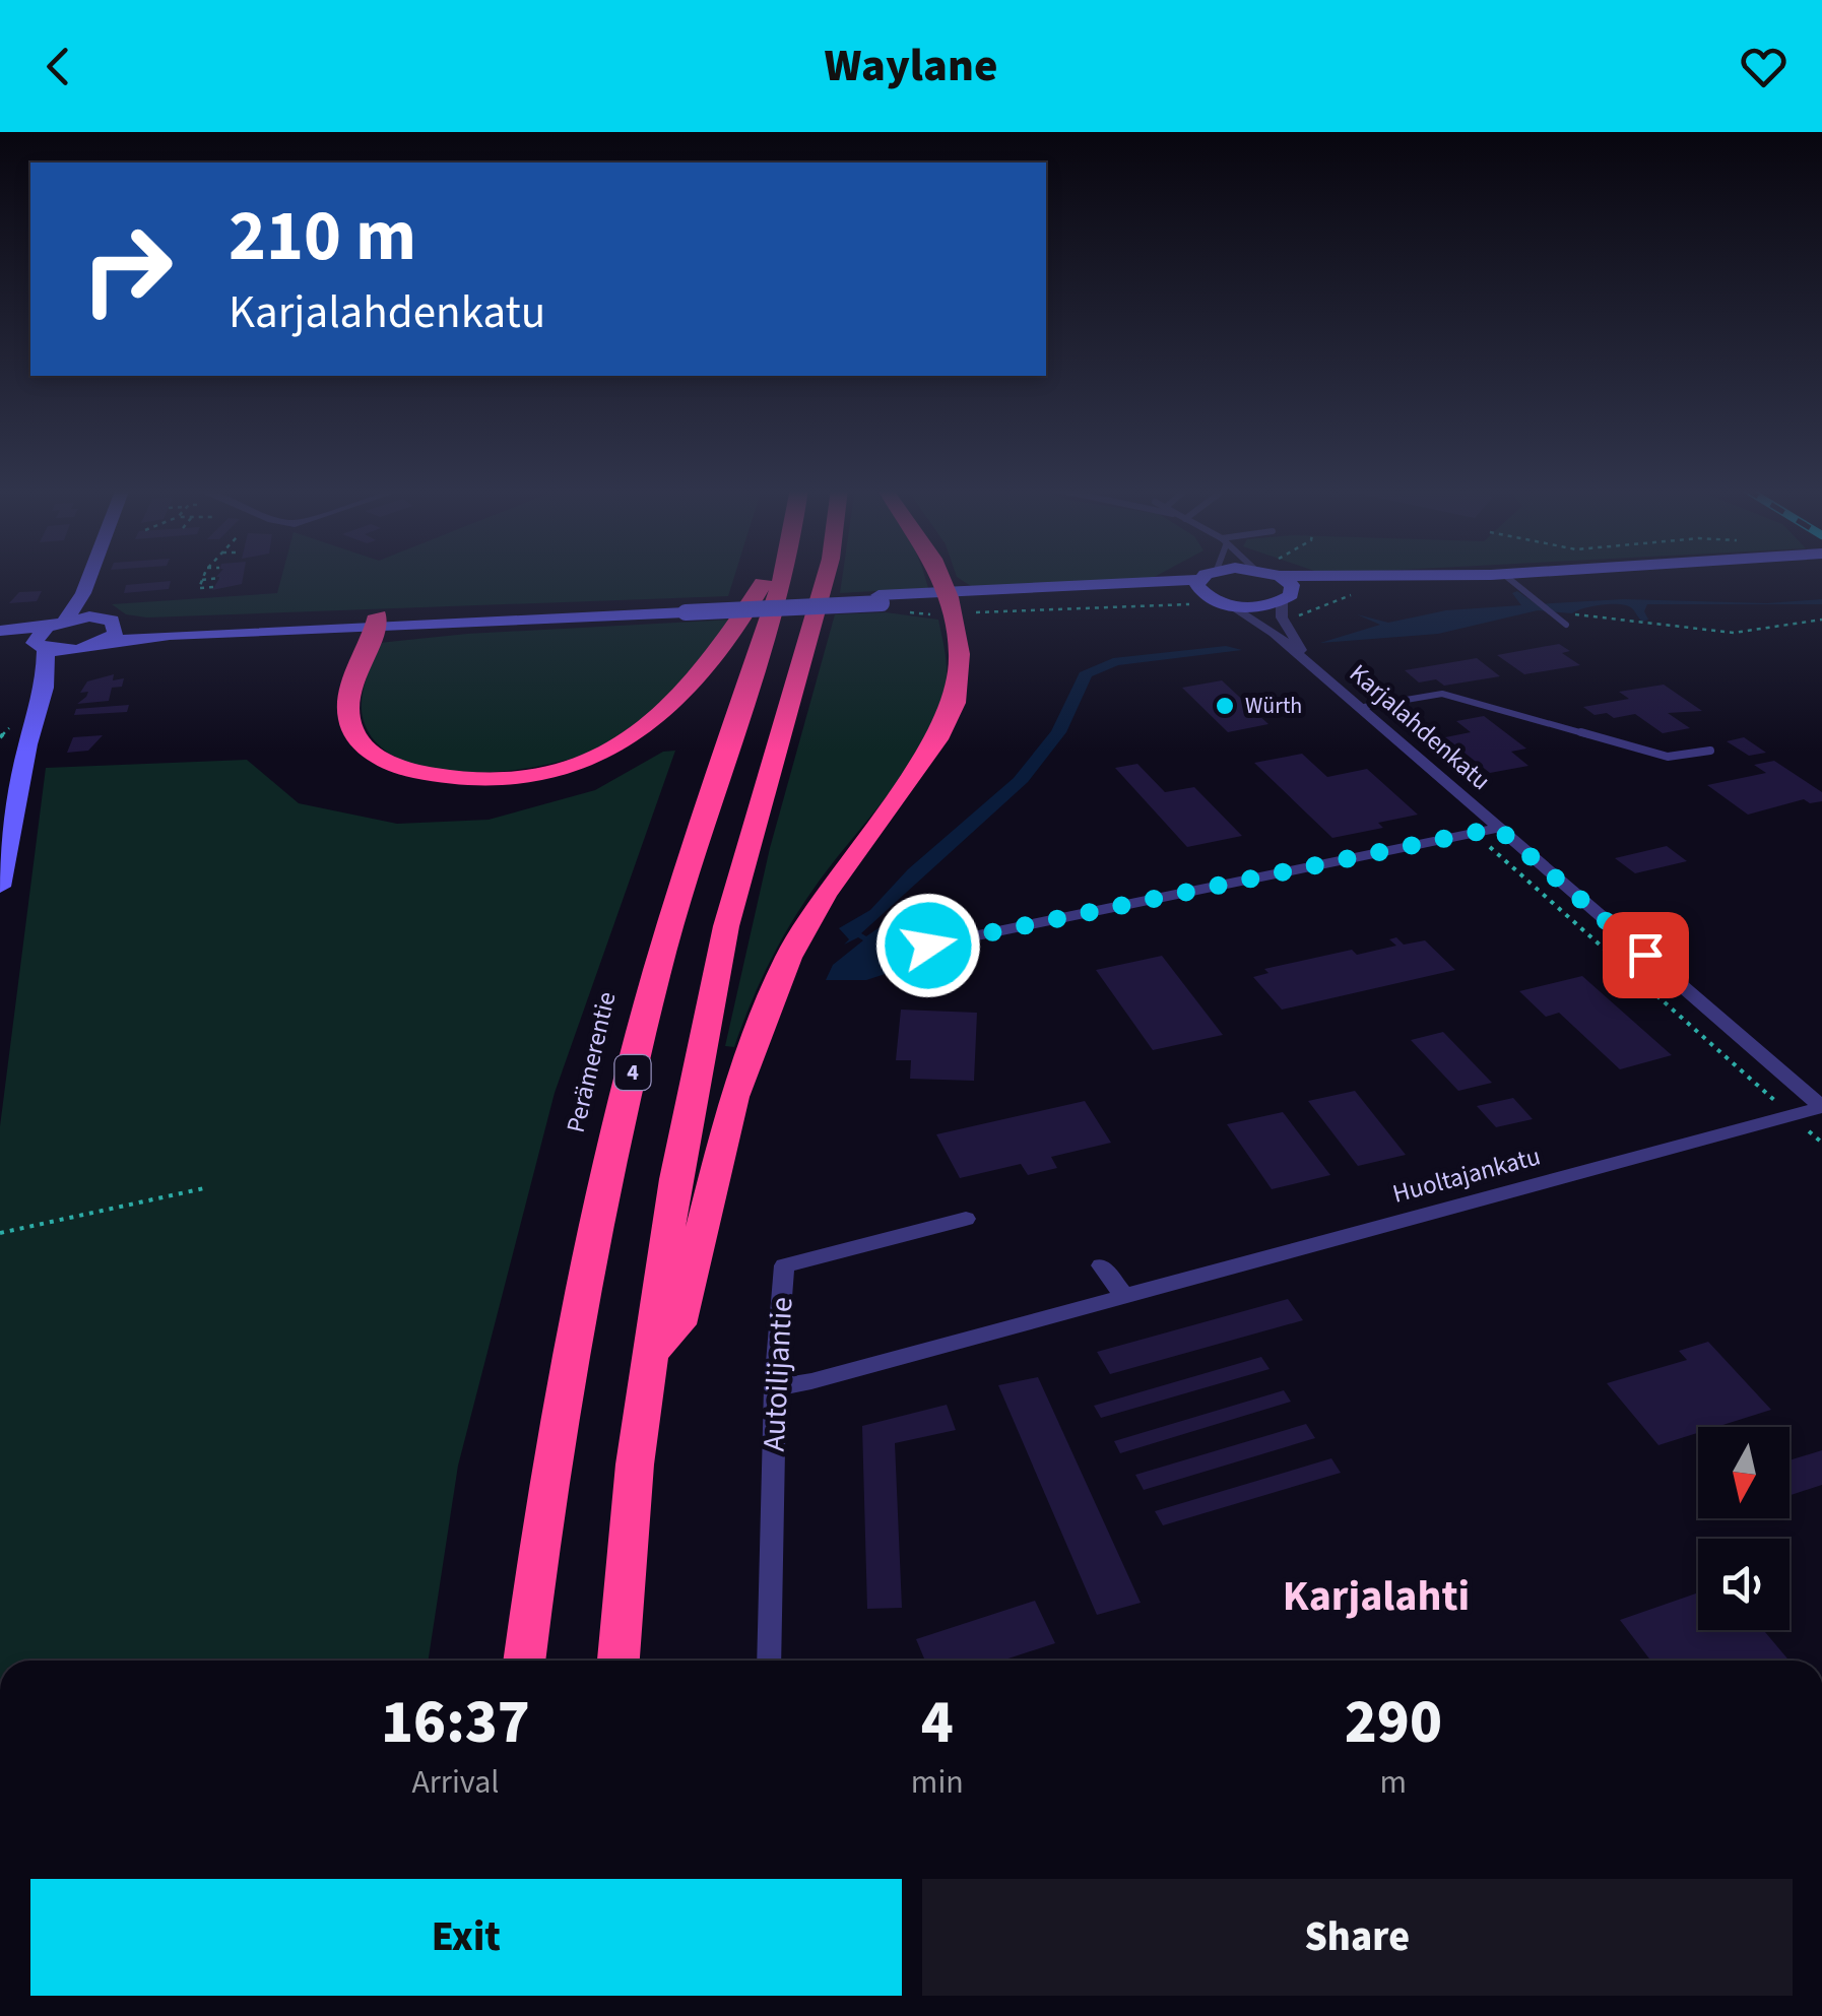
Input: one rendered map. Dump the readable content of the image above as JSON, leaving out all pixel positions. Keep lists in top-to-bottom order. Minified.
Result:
{"streets":{"highway":["Perämerentie","4"],"street":["Karjalahdenkatu","Huoltajankatu","Autoilijantie"]},"crossings":[["Karjalahdenkatu","Huoltajankatu"],["Huoltajankatu","Autoilijantie"]],"districts":["Karjalahti"],"places":["Würth"],"north":"bottom","page":{"header":"Waylane","turn":["210 m","Karjalahdenkatu"],"eta":["16:37","Arrival","4","min","290","m"],"buttons":["Exit","Share"]}}
